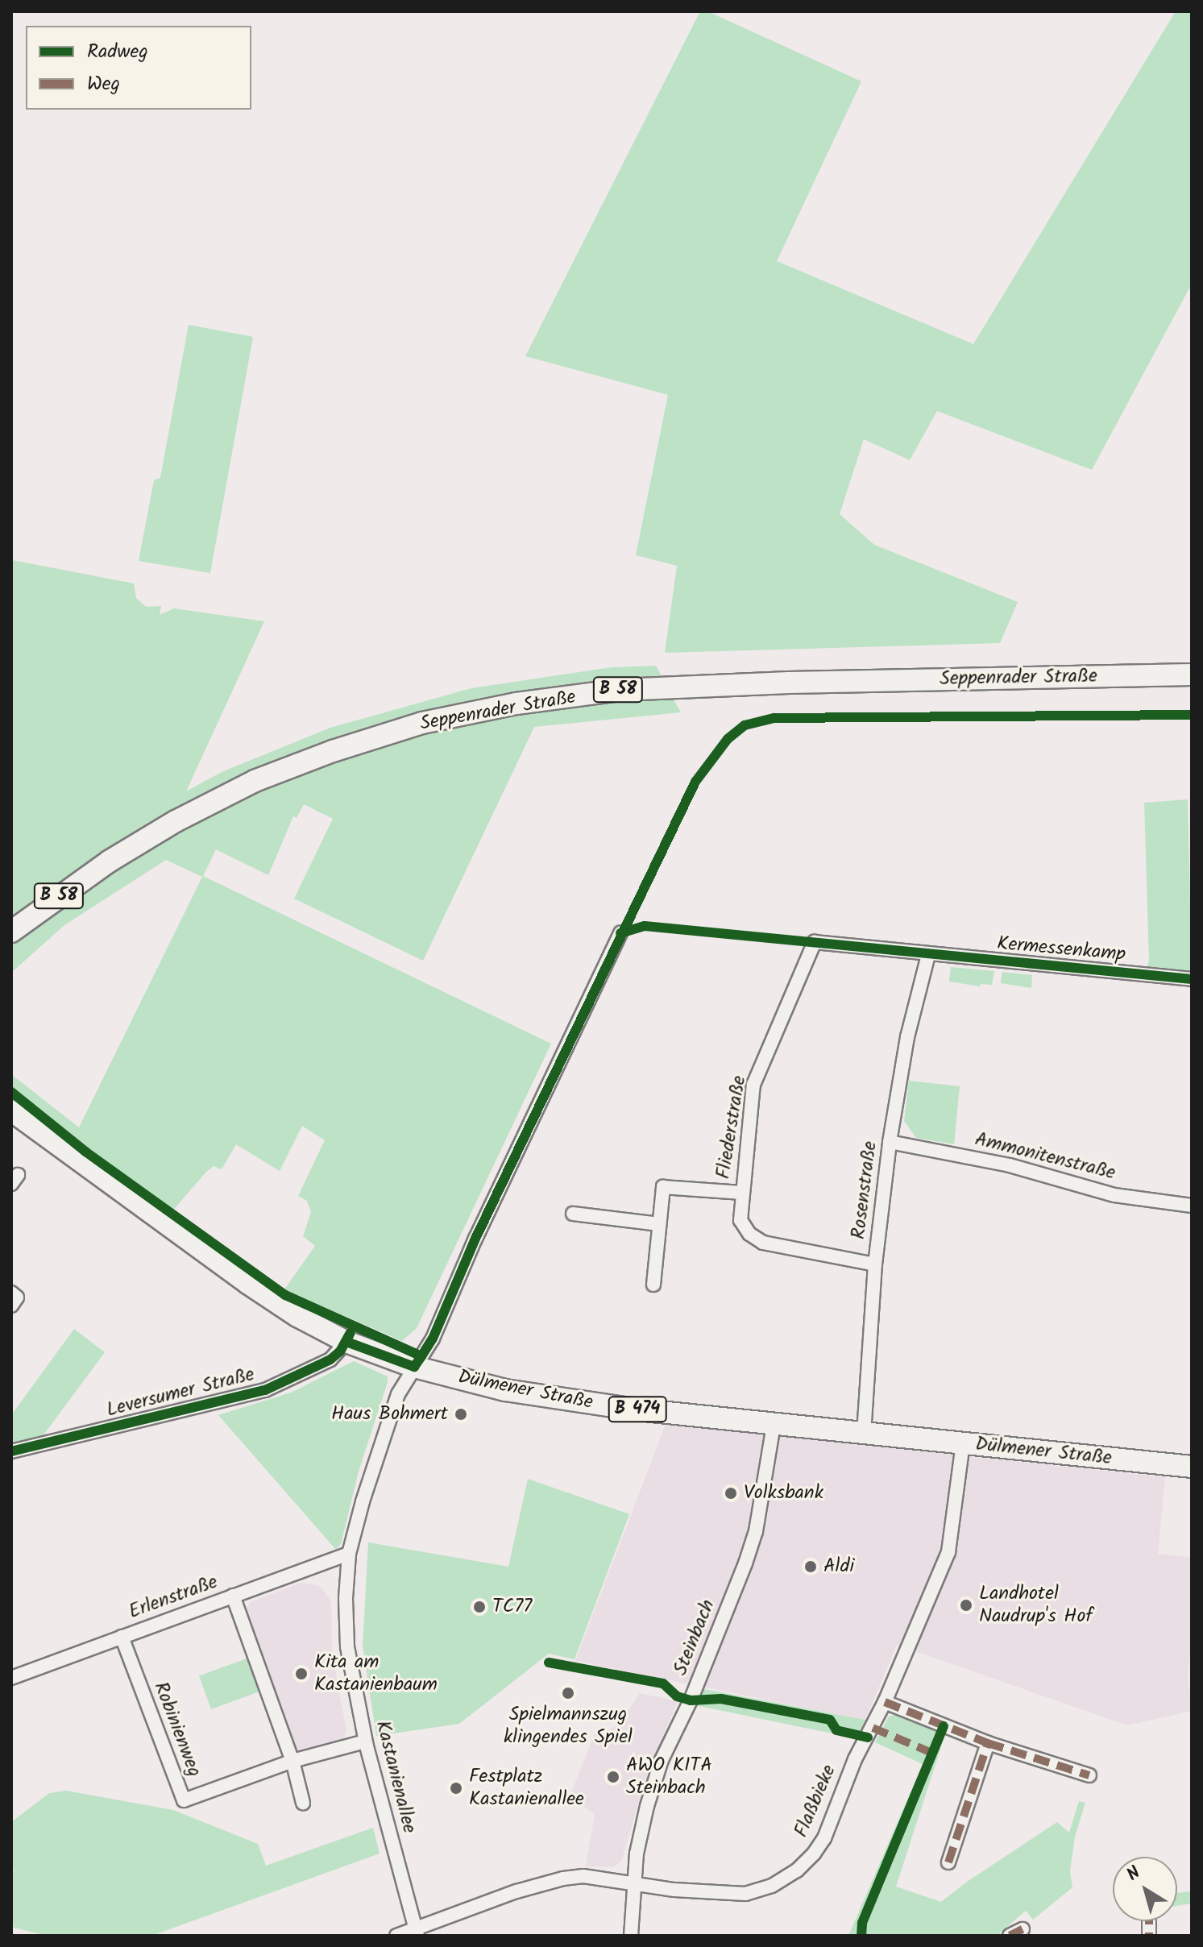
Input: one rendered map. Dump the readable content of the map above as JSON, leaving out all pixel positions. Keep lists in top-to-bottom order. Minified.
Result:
{"streets":{"main road":["Seppenrader Straße","B 58","Dülmener Straße","B 474"],"street":["Kermessenkamp","Fliederstraße","Ammonitenstraße","Rosenstraße","Leversumer Straße","Erlenstraße","Steinbach","Robinienweg","Kastanienallee","Flaßbieke"]},"crossings":[["Kermessenkamp","Fliederstraße"],["Kermessenkamp","Rosenstraße"],["Fliederstraße","Rosenstraße"],["Ammonitenstraße","Rosenstraße"],["Rosenstraße","Dülmener Straße"],["Dülmener Straße","Leversumer Straße"],["Dülmener Straße","Steinbach"],["Dülmener Straße","Kastanienallee"],["Dülmener Straße","Flaßbieke"],["Erlenstraße","Robinienweg"],["Erlenstraße","Kastanienallee"],["Steinbach","Flaßbieke"],["Robinienweg","Kastanienallee"],["Kastanienallee","Flaßbieke"]],"places":["Haus Bohmert","Volksbank","Aldi","Landhotel Naudrup's Hof","TC77","Kita am Kastanienbaum","Spielmannszug klingendes Spiel","AWO KITA Steinbach","Festplatz Kastanienallee"],"legend":["Radweg","Weg"],"north":"top left"}
